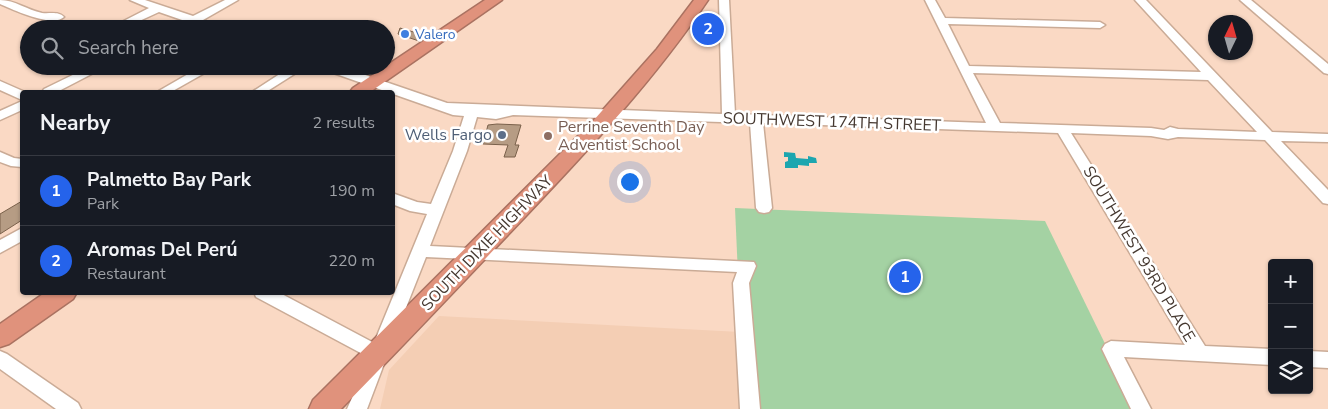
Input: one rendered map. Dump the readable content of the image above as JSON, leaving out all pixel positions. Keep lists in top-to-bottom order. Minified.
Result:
{"streets":{"highway":["SOUTH DIXIE HIGHWAY"],"street":["SOUTHWEST 174TH STREET","SOUTHWEST 93RD PLACE"]},"crossings":[["SOUTHWEST 174TH STREET","SOUTH DIXIE HIGHWAY"],["SOUTHWEST 174TH STREET","SOUTHWEST 93RD PLACE"]],"places":["Valero","Wells Fargo","Perrine Seventh Day Adventist School"],"north":"top","page":{"pins":["2","1"],"search":"Search here","heading":["Nearby","2 results"],"list":[{"mark":"1","name":"Palmetto Bay Park","note":"Park","value":"190 m"},{"mark":"2","name":"Aromas Del Perú","note":"Restaurant","value":"220 m"}],"map_buttons":["+","−"]}}
